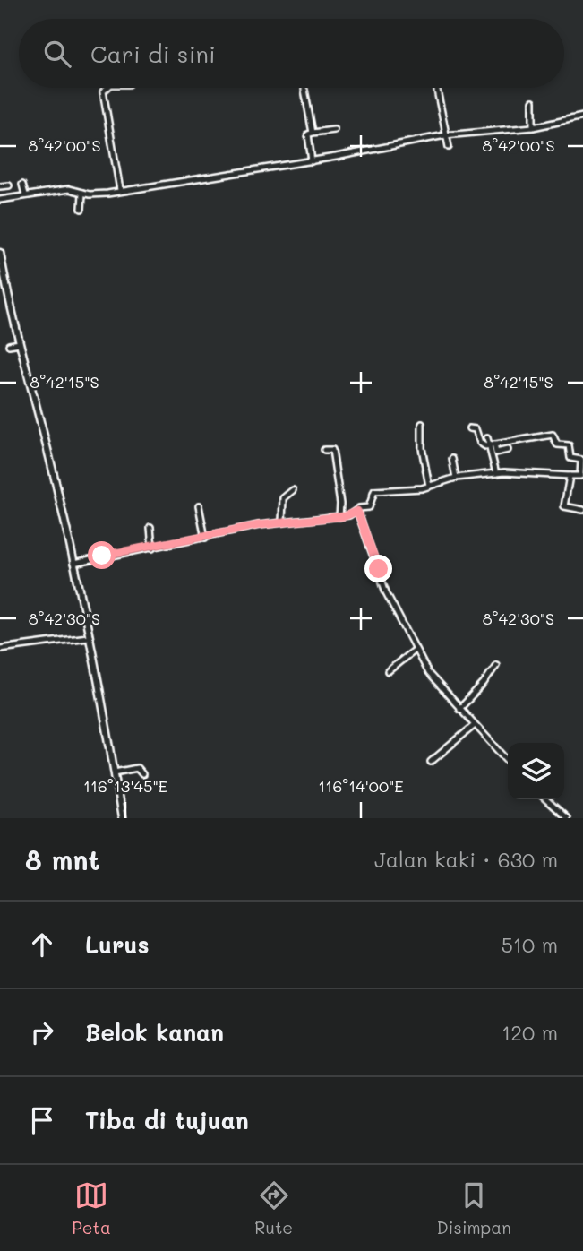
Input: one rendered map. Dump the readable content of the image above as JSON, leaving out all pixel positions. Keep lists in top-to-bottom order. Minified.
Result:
{"page":{"search":"Cari di sini","heading":["8 mnt","Jalan kaki · 630 m"],"list":[["Lurus","510 m"],["Belok kanan","120 m"],"Tiba di tujuan"],"nav":["Peta","Rute","Disimpan"]},"coordinates":["8°42'00\"S","8°42'15\"S","8°42'30\"S","116°13'45\"E","116°14'00\"E"]}
